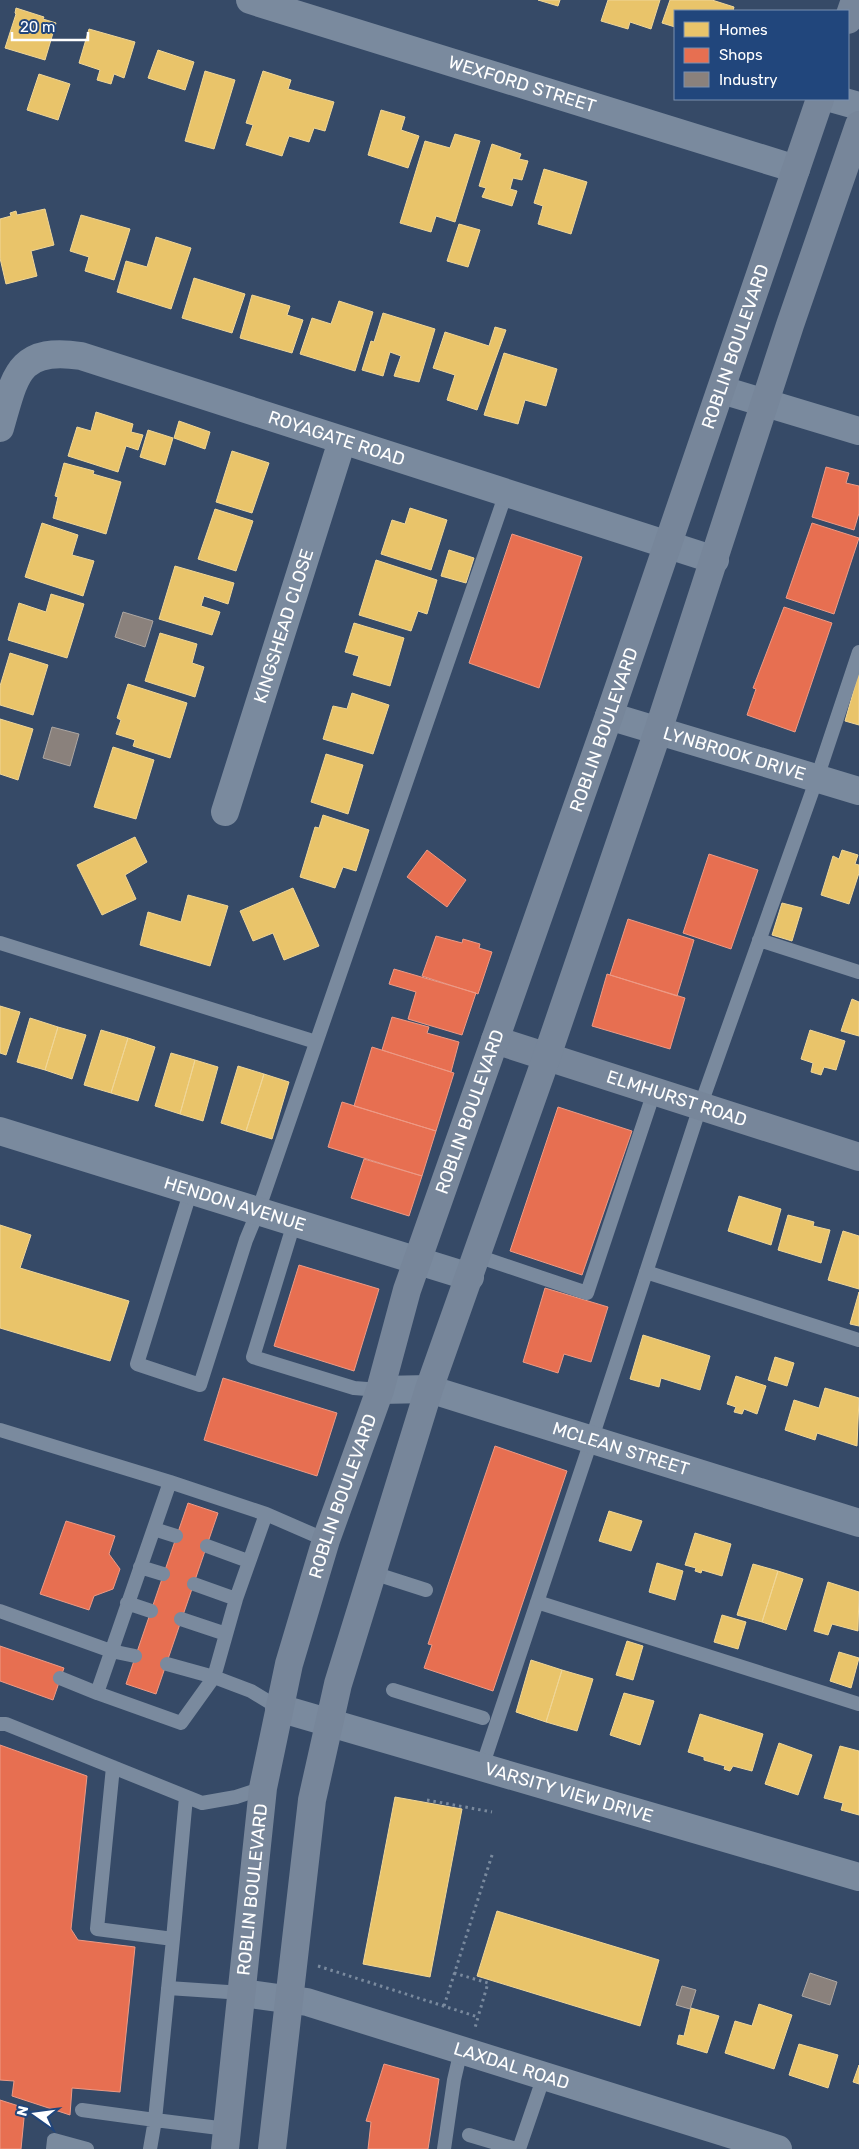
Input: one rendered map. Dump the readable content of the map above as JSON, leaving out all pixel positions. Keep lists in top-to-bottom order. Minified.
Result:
{"streets":{"main road":["ROBLIN BOULEVARD","ELMHURST ROAD"],"street":["WEXFORD STREET","ROYAGATE ROAD","KINGSHEAD CLOSE","LYNBROOK DRIVE","HENDON AVENUE","MCLEAN STREET","VARSITY VIEW DRIVE","LAXDAL ROAD"]},"crossings":[["WEXFORD STREET","ROBLIN BOULEVARD"],["ROBLIN BOULEVARD","ROYAGATE ROAD"],["ROBLIN BOULEVARD","LYNBROOK DRIVE"],["ROBLIN BOULEVARD","ELMHURST ROAD"],["ROBLIN BOULEVARD","HENDON AVENUE"],["ROBLIN BOULEVARD","MCLEAN STREET"],["ROBLIN BOULEVARD","VARSITY VIEW DRIVE"],["ROBLIN BOULEVARD","LAXDAL ROAD"],["ROYAGATE ROAD","KINGSHEAD CLOSE"]],"legend":["Homes","Shops","Industry"],"scale_bar":"20 m","north":"left"}
